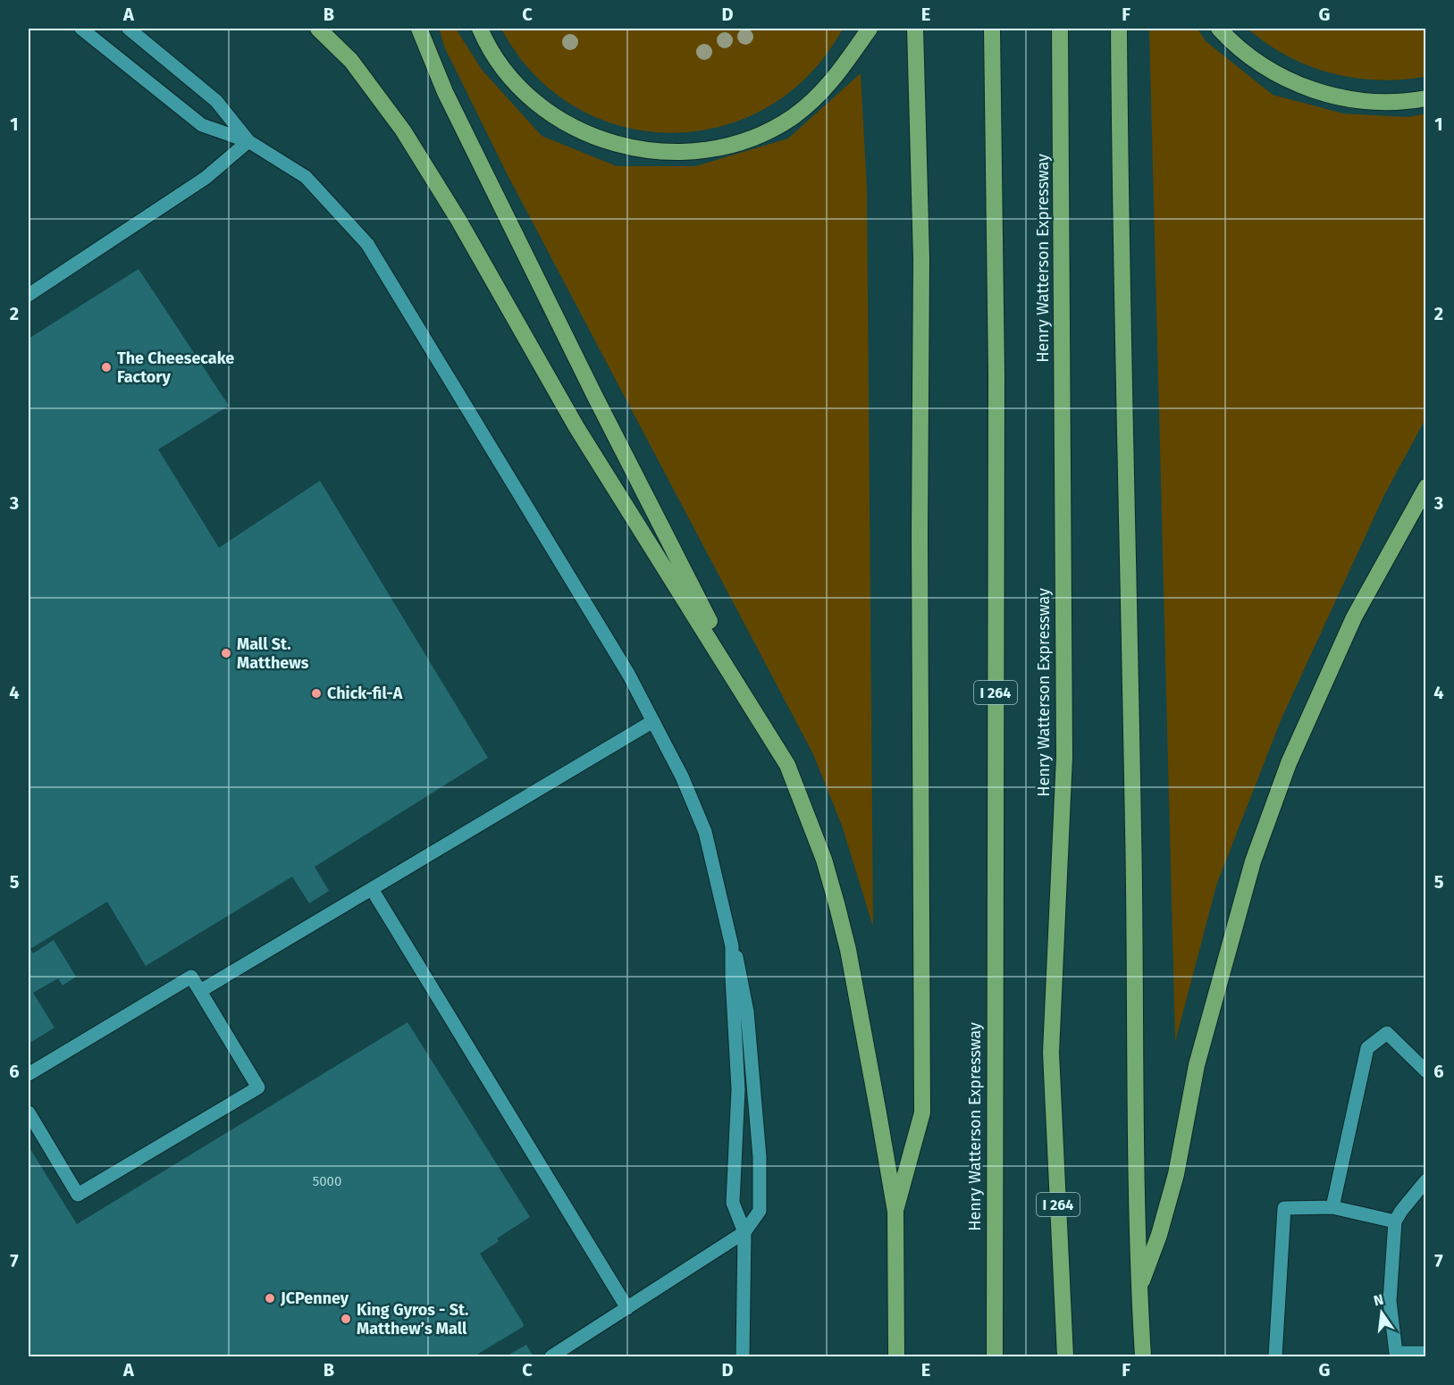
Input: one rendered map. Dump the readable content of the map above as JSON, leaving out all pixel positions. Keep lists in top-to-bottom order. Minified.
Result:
{"streets":{"highway":["Henry Watterson Expressway","I 264"]},"places":["The Cheesecake Factory","Mall St. Matthews","Chick-fil-A","JCPenney","King Gyros - St. Matthew’s Mall"],"house_numbers":["5000"],"north":"top","grid":{"columns":["A","B","C","D","E","F","G"],"rows":["1","2","3","4","5","6","7"]}}
